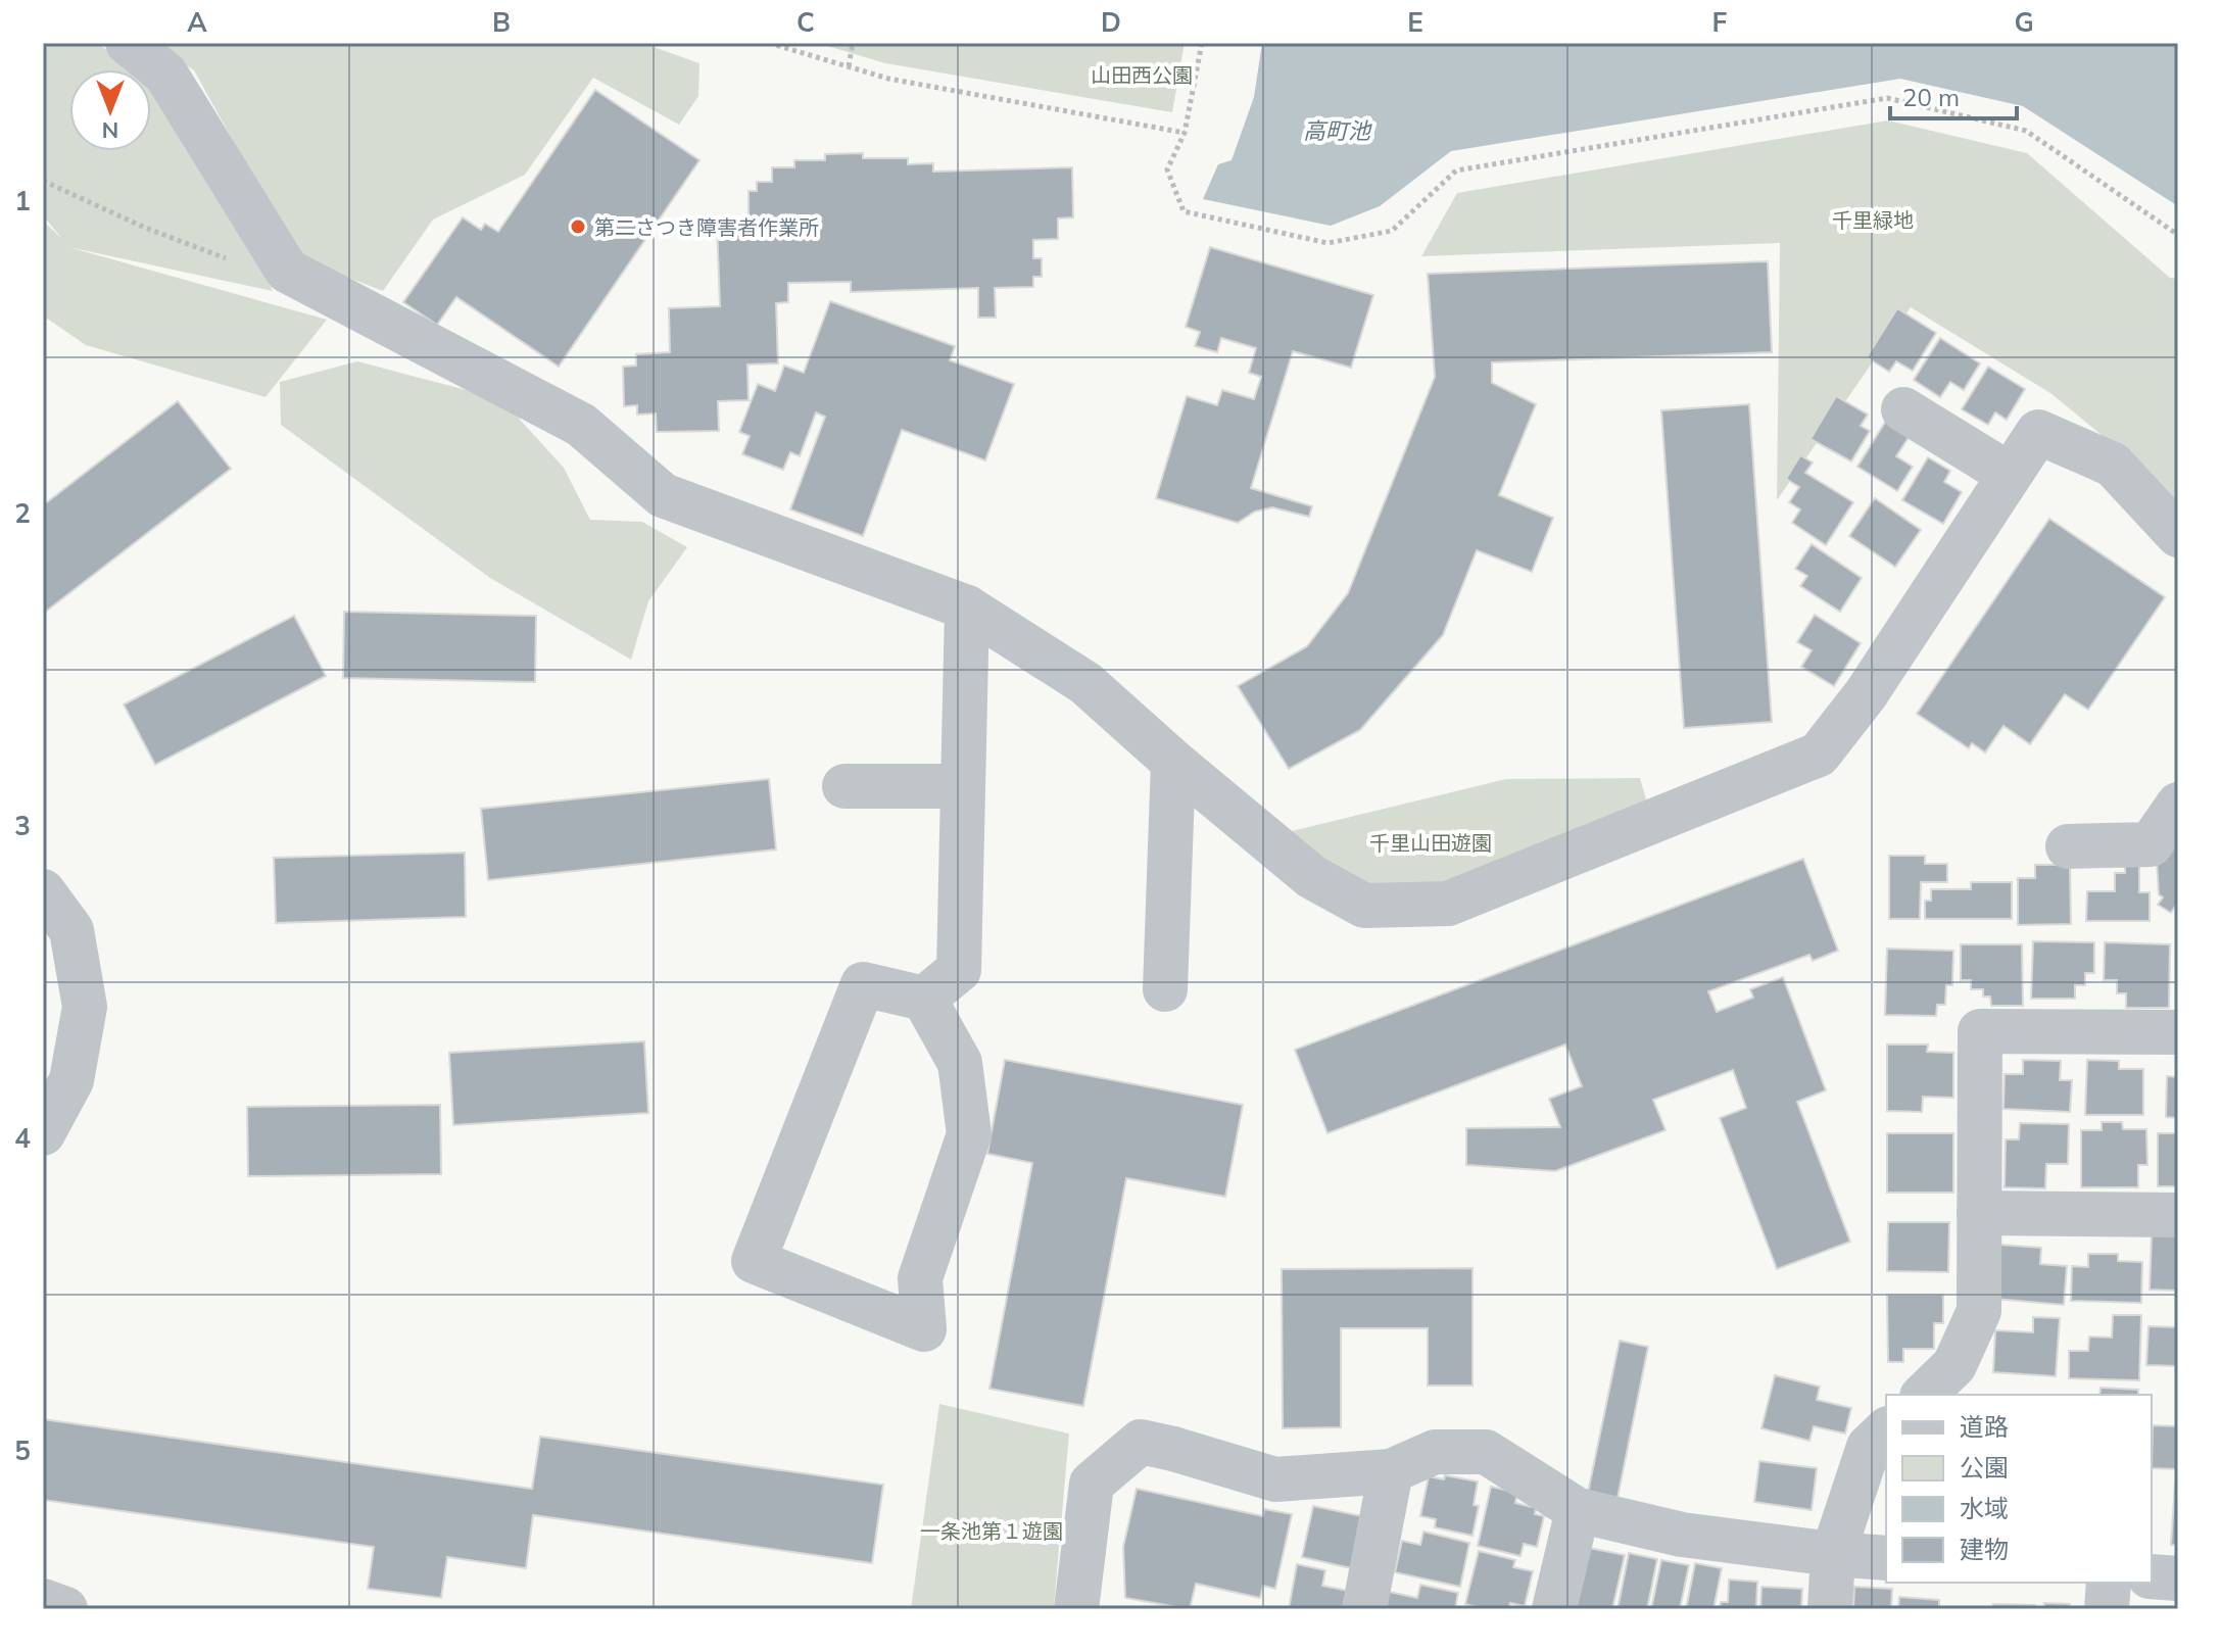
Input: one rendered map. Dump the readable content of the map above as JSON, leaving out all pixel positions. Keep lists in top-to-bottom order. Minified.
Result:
{"water":["高町池"],"parks":["山田西公園","千里緑地","千里山田遊園","一条池第１遊園"],"places":["第二さつき障害者作業所"],"legend":["道路","公園","水域","建物"],"scale_bar":"20 m","north":"bottom","grid":{"columns":["A","B","C","D","E","F","G"],"rows":["1","2","3","4","5"]}}
